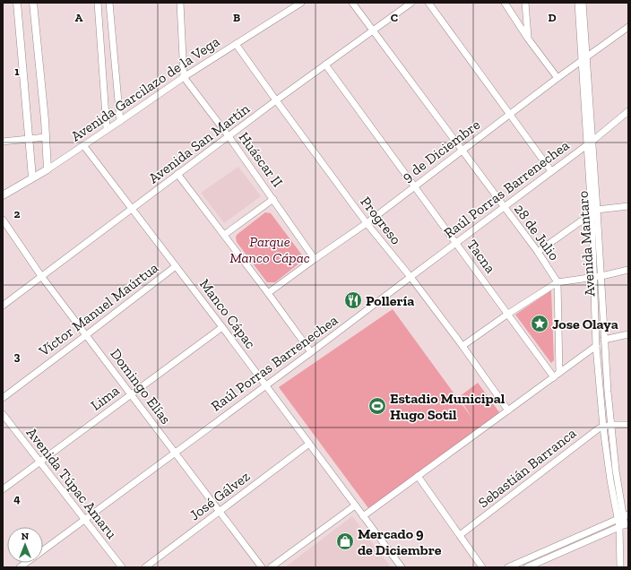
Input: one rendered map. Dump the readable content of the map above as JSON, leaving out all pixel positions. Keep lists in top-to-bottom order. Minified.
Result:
{"streets":{"street":["Avenida Garcilazo de la Vega","Avenida San Martín","9 de Diciembre","Huáscar II","Raúl Porras Barrenechea","Progreso","28 de Julio","Avenida Mantaro","Tacna","Víctor Manuel Maúrtua","Manco Cápac","Domingo Elías","Lima","Sebastián Barranca","Avenida Túpac Amaru","José Gálvez"]},"crossings":[["Avenida Garcilazo de la Vega","Huáscar II"],["Avenida Garcilazo de la Vega","Progreso"],["Avenida Garcilazo de la Vega","Manco Cápac"],["Avenida San Martín","Huáscar II"],["Avenida San Martín","Progreso"],["Avenida San Martín","28 de Julio"],["Avenida San Martín","Tacna"],["Avenida San Martín","Manco Cápac"],["Avenida San Martín","Domingo Elías"],["9 de Diciembre","Huáscar II"],["9 de Diciembre","Progreso"],["9 de Diciembre","28 de Julio"],["9 de Diciembre","Tacna"],["Raúl Porras Barrenechea","Progreso"],["Raúl Porras Barrenechea","28 de Julio"],["Raúl Porras Barrenechea","Avenida Mantaro"],["Raúl Porras Barrenechea","Tacna"],["Raúl Porras Barrenechea","Manco Cápac"],["Raúl Porras Barrenechea","Domingo Elías"],["Raúl Porras Barrenechea","Avenida Túpac Amaru"],["Avenida Mantaro","Sebastián Barranca"],["Víctor Manuel Maúrtua","Manco Cápac"],["Víctor Manuel Maúrtua","Domingo Elías"],["Manco Cápac","Lima"],["Manco Cápac","José Gálvez"],["Domingo Elías","Lima"],["Domingo Elías","José Gálvez"],["Lima","Avenida Túpac Amaru"]],"parks":["Parque Manco Cápac"],"places":{"restaurant":["Pollería"],"place":["Jose Olaya"],"sports":["Estadio Municipal Hugo Sotil"],"shop":["Mercado 9 de Diciembre"]},"north":"top","grid":{"columns":["A","B","C","D"],"rows":["1","2","3","4"]}}
